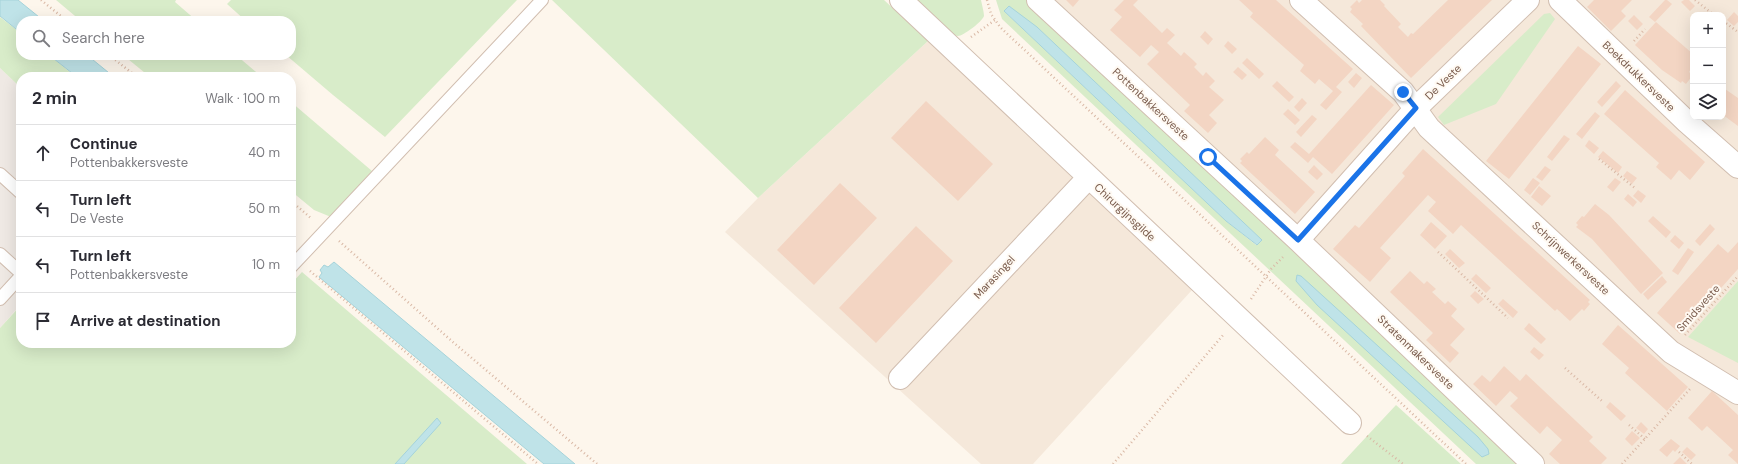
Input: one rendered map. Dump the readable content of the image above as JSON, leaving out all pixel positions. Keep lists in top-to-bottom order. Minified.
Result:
{"streets":{"street":["Boekdrukkersveste","De Veste","Pottenbakkersveste","Chirurgijnsgilde","Schrijnwerkersveste","Marasingel","Stratenmakersveste"],"path":["Smidsveste"]},"crossings":[["De Veste","Pottenbakkersveste"],["De Veste","Schrijnwerkersveste"],["De Veste","Stratenmakersveste"],["Pottenbakkersveste","Stratenmakersveste"],["Chirurgijnsgilde","Marasingel"],["Schrijnwerkersveste","Smidsveste"]],"page":{"map_buttons":["+","−"],"search":"Search here","heading":["2 min","Walk · 100 m"],"list":[["Continue","Pottenbakkersveste","40 m"],["Turn left","De Veste","50 m"],["Turn left","Pottenbakkersveste","10 m"],"Arrive at destination"]}}
